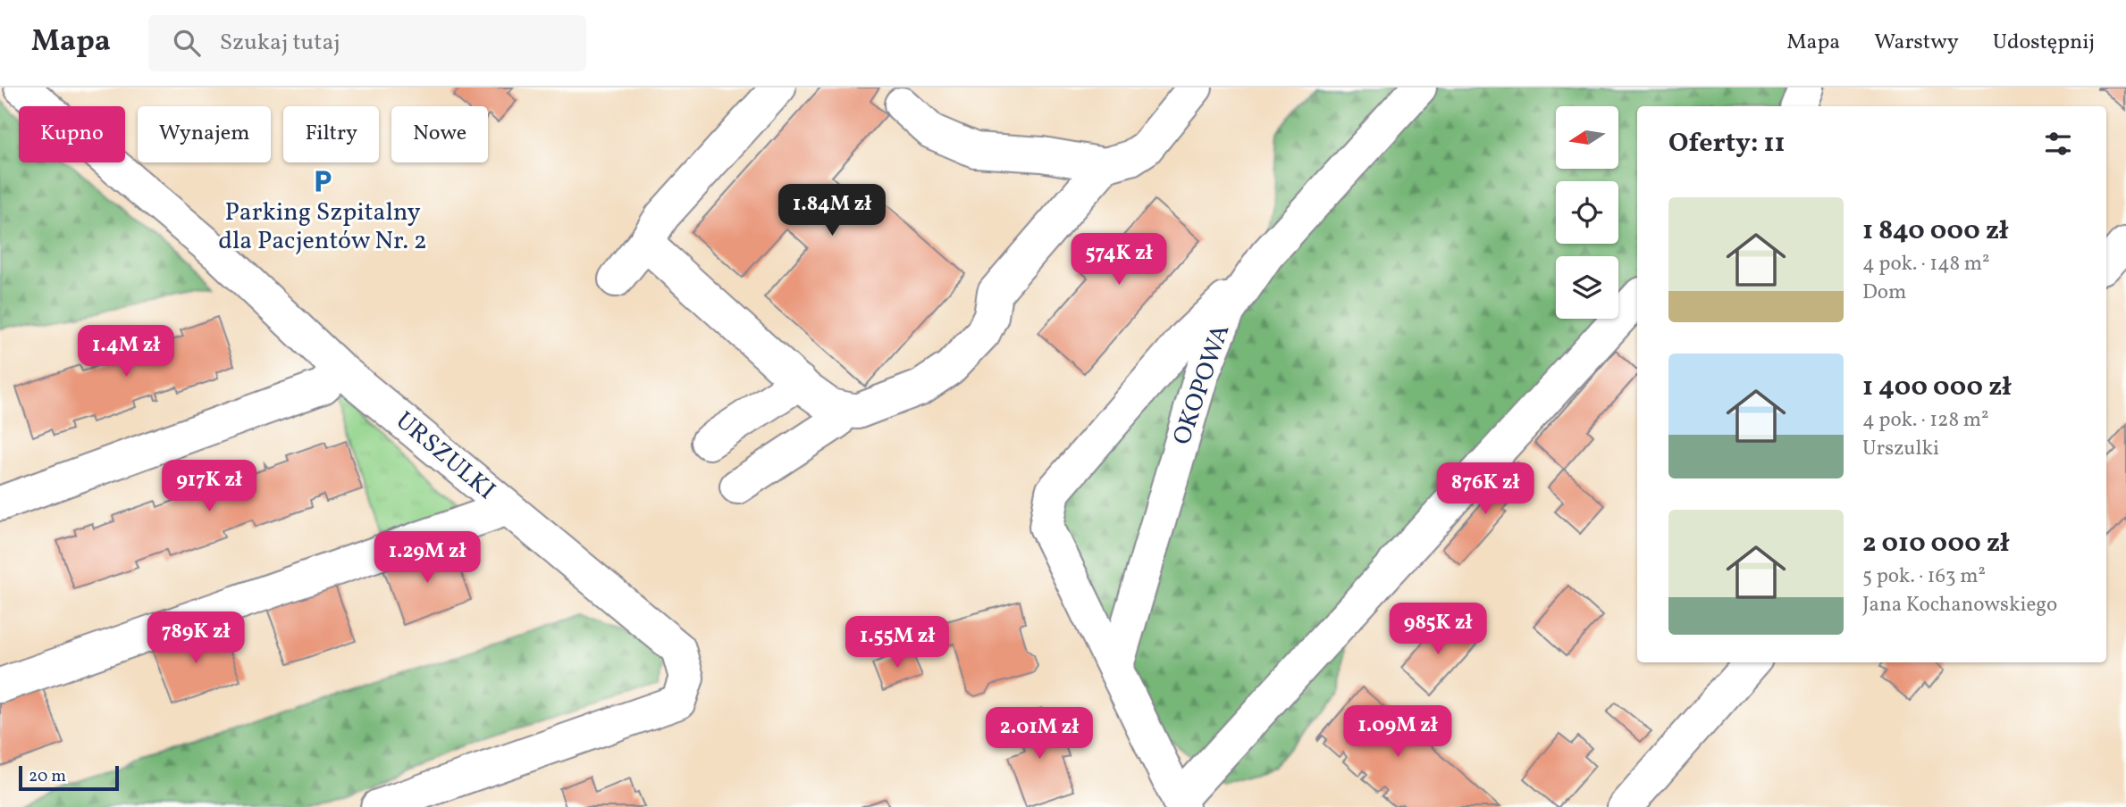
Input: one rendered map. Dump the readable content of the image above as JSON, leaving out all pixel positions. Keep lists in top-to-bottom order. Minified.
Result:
{"streets":{"street":["OKOPOWA","URSZULKI"]},"places":{"parking":["Parking Szpitalny dla Pacjentów Nr. 2"]},"scale_bar":"20 m","north":"left","page":{"header":"Mapa","search":"Szukaj tutaj","nav":["Mapa","Warstwy","Udostępnij"],"chip":["Kupno","Wynajem","Filtry","Nowe"],"heading":"Oferty: 11","list":[{"name":"1 840 000 zł","note":"4 pok. · 148 m² · Dom"},{"name":"1 400 000 zł","note":"4 pok. · 128 m² · Urszulki"},{"name":"2 010 000 zł","note":"5 pok. · 163 m² · Jana Kochanowskiego"}],"price":["1.84M zł","574K zł","1.4M zł","917K zł","876K zł","1.29M zł","985K zł","789K zł","1.55M zł","1.09M zł","2.01M zł"],"scale":"20 m"}}
